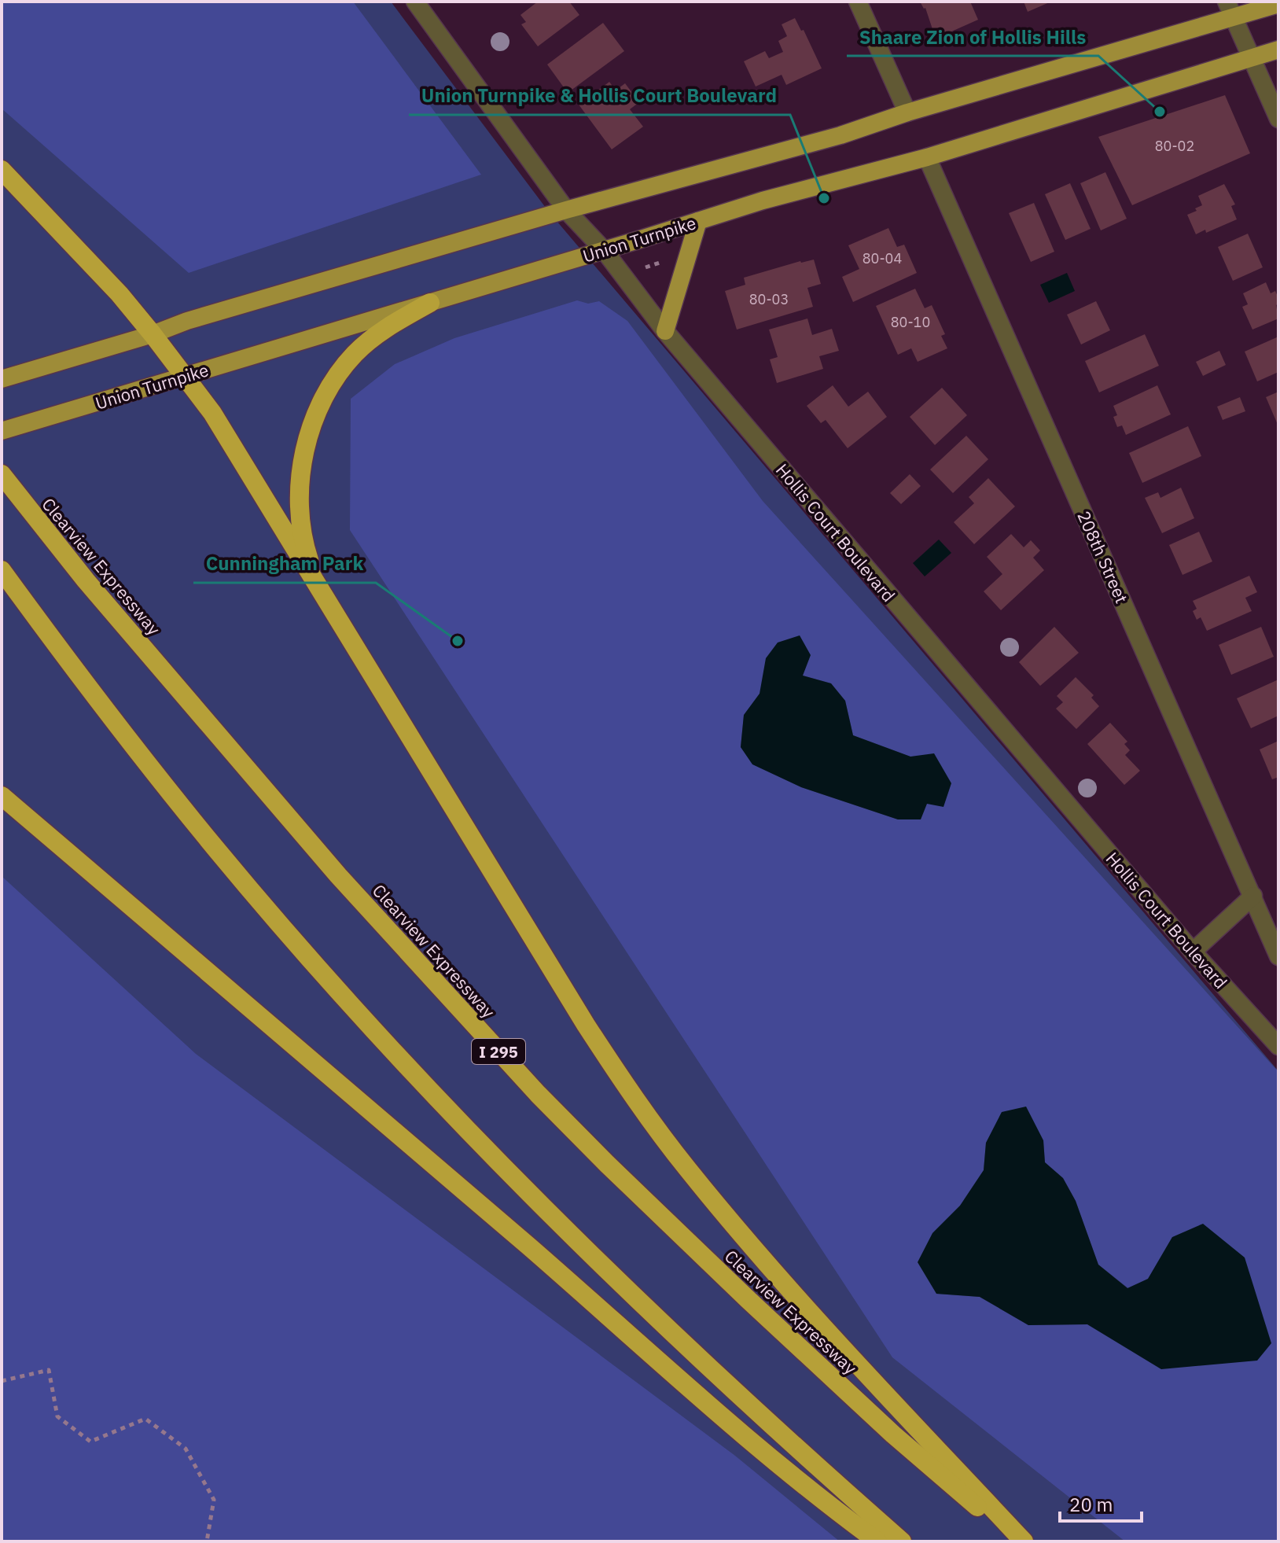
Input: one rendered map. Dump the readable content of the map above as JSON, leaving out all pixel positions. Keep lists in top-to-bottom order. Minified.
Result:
{"streets":{"highway":["Clearview Expressway","I 295"],"main road":["Union Turnpike"],"street":["Hollis Court Boulevard","208th Street"]},"crossings":[["Union Turnpike","Hollis Court Boulevard"],["Union Turnpike","208th Street"]],"places":["Shaare Zion of Hollis Hills","Union Turnpike & Hollis Court Boulevard","Cunningham Park"],"house_numbers":["80-02","80-04","80-03","80-10"],"scale_bar":"20 m"}
